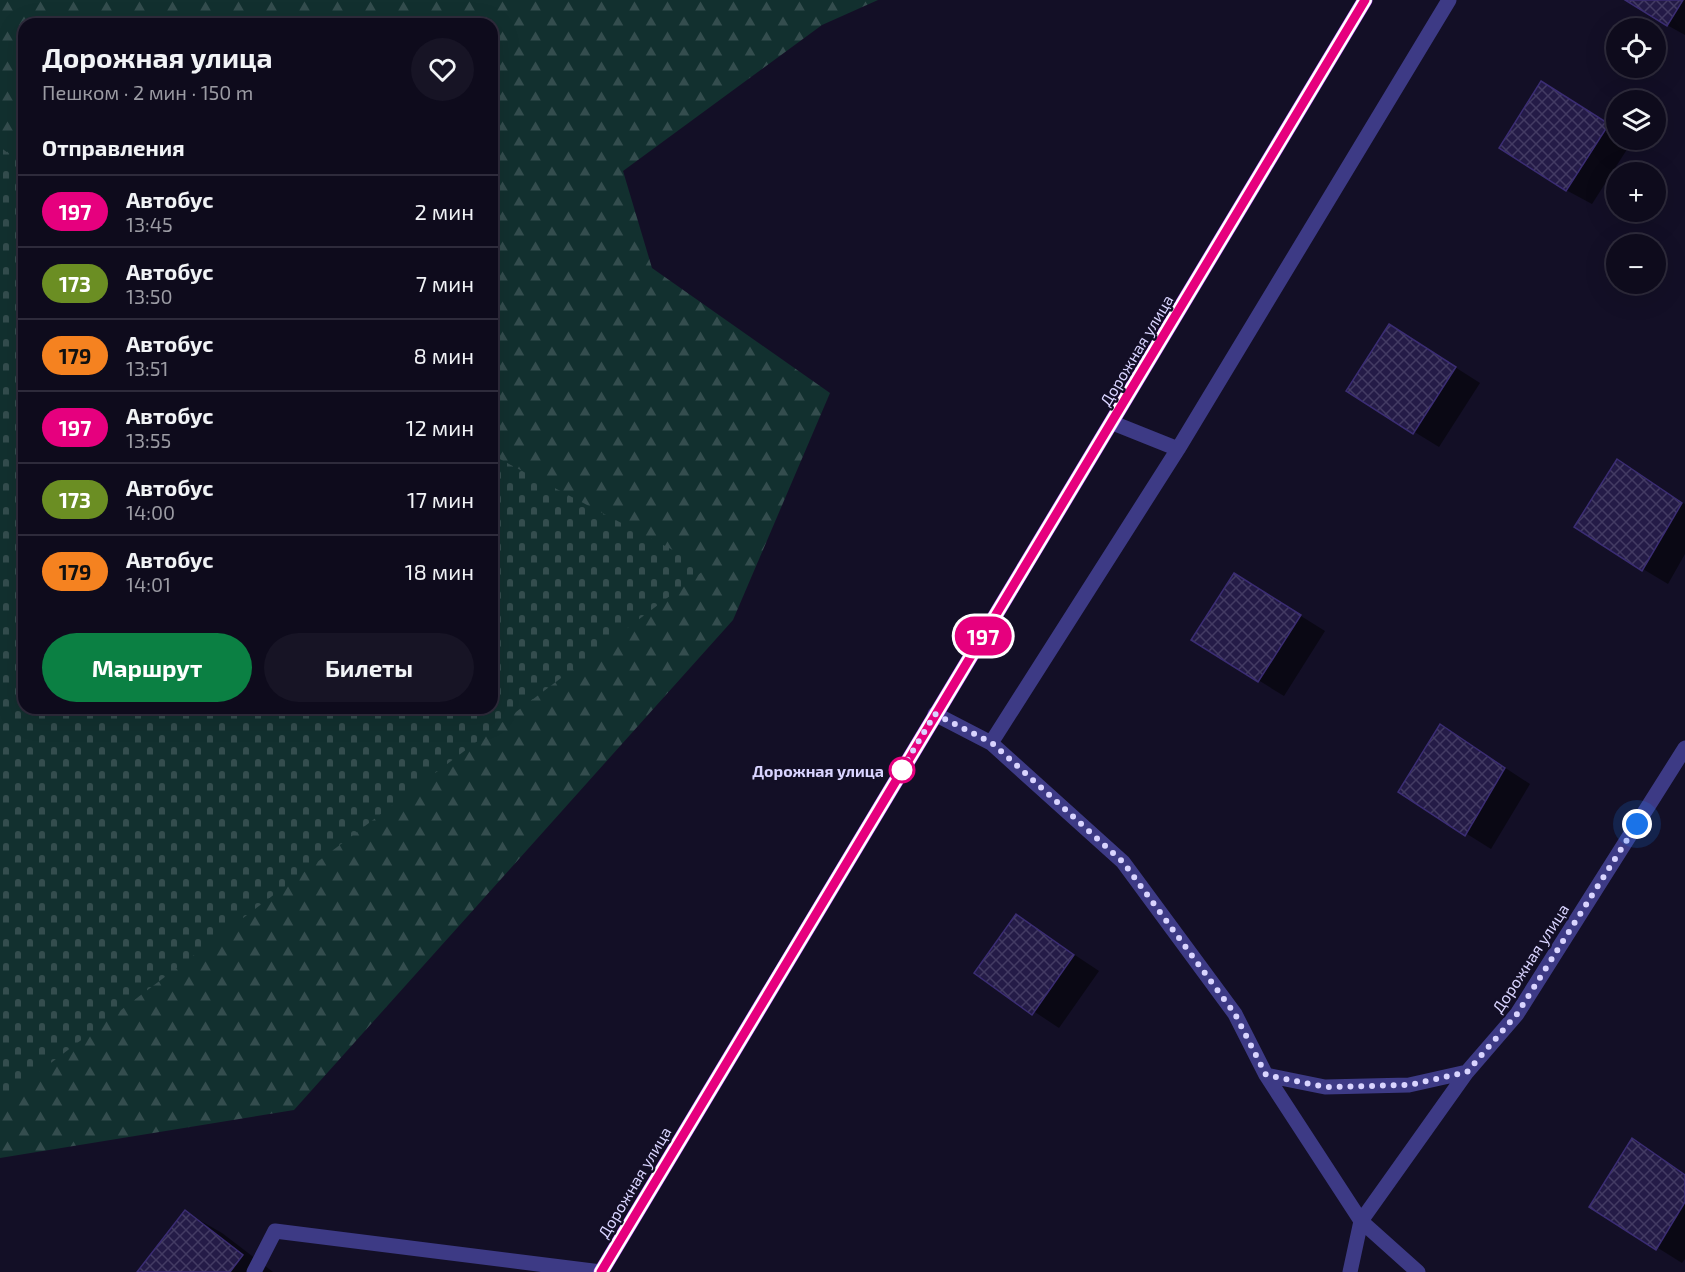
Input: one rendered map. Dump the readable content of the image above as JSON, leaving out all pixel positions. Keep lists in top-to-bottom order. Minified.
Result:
{"streets":{"main road":["Дорожная улица"]},"places":["Дорожная улица"],"lines":["bus line 197"],"page":{"on_map":"197","map_buttons":["+","−"],"heading":[["Дорожная улица","Пешком · 2 мин · 150 m"],"Отправления"],"list":[{"mark":"197","name":"Автобус","note":"13:45","value":"2 мин"},{"mark":"173","name":"Автобус","note":"13:50","value":"7 мин"},{"mark":"179","name":"Автобус","note":"13:51","value":"8 мин"},{"mark":"197","name":"Автобус","note":"13:55","value":"12 мин"},{"mark":"173","name":"Автобус","note":"14:00","value":"17 мин"},{"mark":"179","name":"Автобус","note":"14:01","value":"18 мин"}],"buttons":["Маршрут","Билеты"]}}
